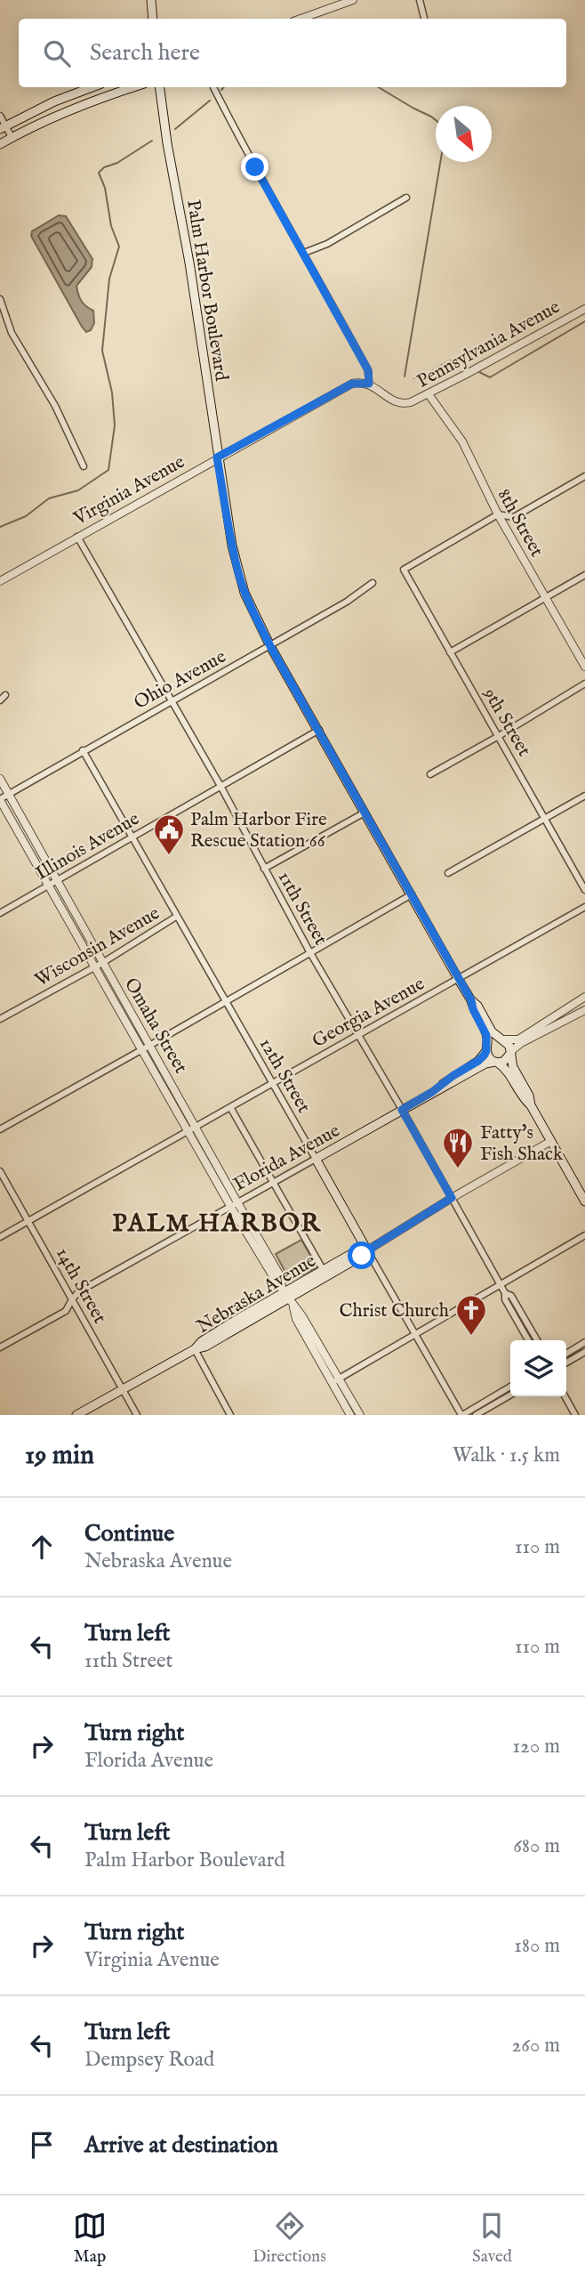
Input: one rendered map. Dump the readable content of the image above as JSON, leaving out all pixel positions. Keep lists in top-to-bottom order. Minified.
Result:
{"streets":{"main road":["Palm Harbor Boulevard","12th Street","Florida Avenue","Nebraska Avenue"],"street":["Pennsylvania Avenue","Virginia Avenue","8th Street","Ohio Avenue","9th Street","Illinois Avenue","11th Street","Wisconsin Avenue","Georgia Avenue","Omaha Street","14th Street"]},"crossings":[["Palm Harbor Boulevard","Virginia Avenue"],["Pennsylvania Avenue","Virginia Avenue"],["Pennsylvania Avenue","8th Street"],["Virginia Avenue","11th Street"],["8th Street","9th Street"],["Ohio Avenue","11th Street"],["Ohio Avenue","Omaha Street"],["Ohio Avenue","12th Street"],["Illinois Avenue","11th Street"],["Illinois Avenue","Omaha Street"],["Illinois Avenue","12th Street"],["11th Street","Georgia Avenue"],["11th Street","Florida Avenue"],["11th Street","Nebraska Avenue"],["Wisconsin Avenue","Omaha Street"],["Wisconsin Avenue","12th Street"],["Georgia Avenue","Omaha Street"],["Georgia Avenue","12th Street"],["Omaha Street","Florida Avenue"],["Omaha Street","Nebraska Avenue"],["12th Street","Florida Avenue"],["12th Street","Nebraska Avenue"],["Florida Avenue","14th Street"],["14th Street","Nebraska Avenue"]],"districts":["PALM HARBOR"],"places":{"public building":["Palm Harbor Fire Rescue Station 66"],"restaurant":["Fatty's Fish Shack"],"church":["Christ Church"]},"north":"bottom right","page":{"search":"Search here","heading":["19 min","Walk · 1.5 km"],"list":[["Continue","Nebraska Avenue","110 m"],["Turn left","11th Street","110 m"],["Turn right","Florida Avenue","120 m"],["Turn left","Palm Harbor Boulevard","680 m"],["Turn right","Virginia Avenue","180 m"],["Turn left","Dempsey Road","260 m"],"Arrive at destination"],"nav":["Map","Directions","Saved"]}}
